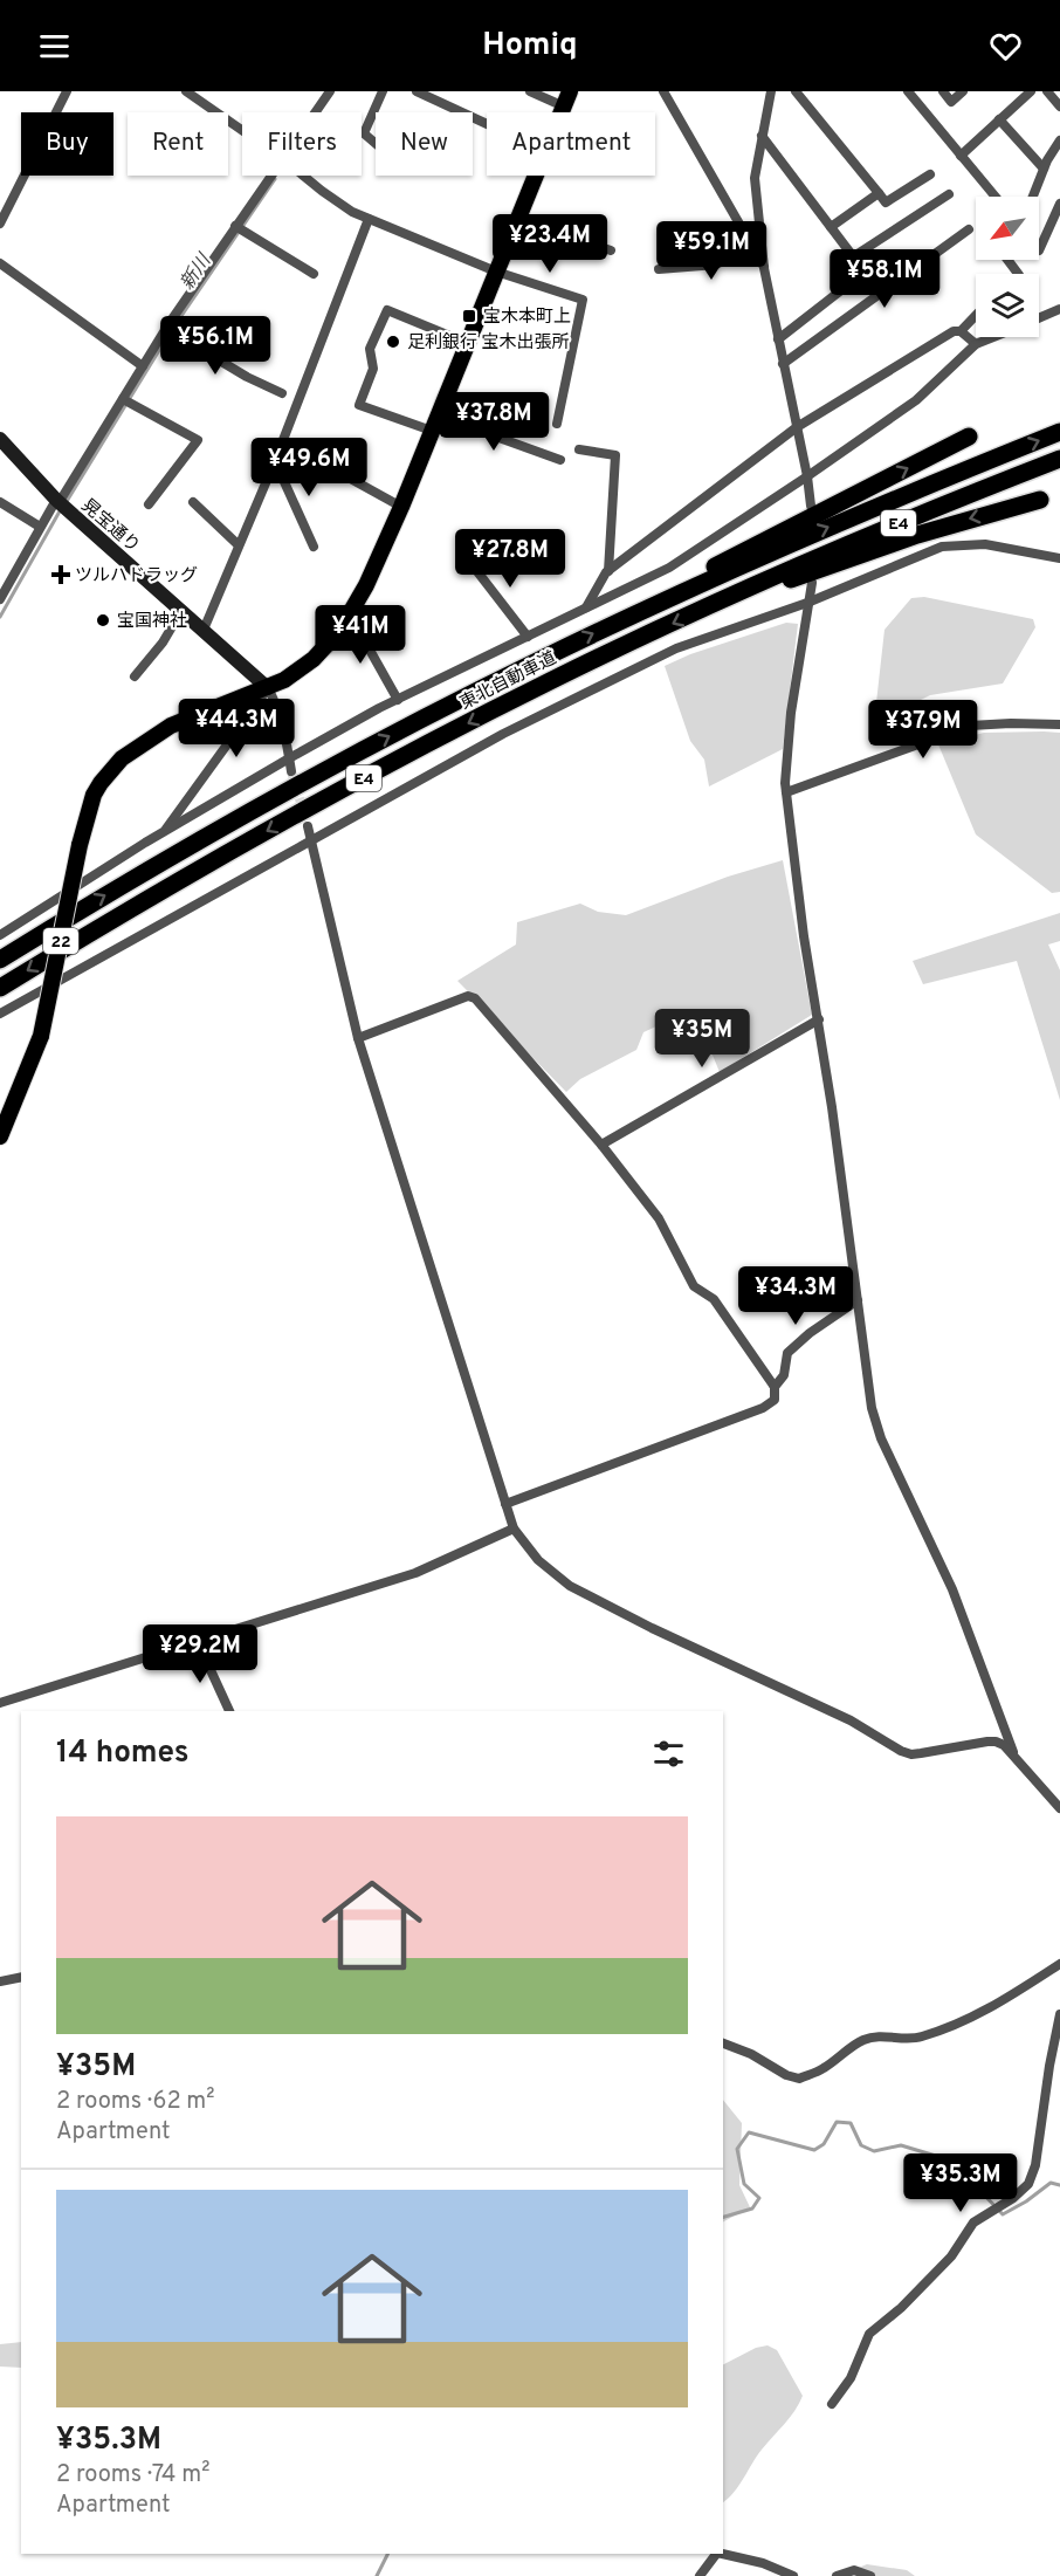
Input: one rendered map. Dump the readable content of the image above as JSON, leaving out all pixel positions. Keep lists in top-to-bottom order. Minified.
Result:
{"streets":{"highway":["E4","東北自動車道"],"main road":["22"],"street":["晃宝通り"]},"crossings":[["晃宝通り","22"]],"water":["新川"],"places":{"transit":["宝木本町上"],"other":["足利銀行 宝木出張所","宝国神社"],"health":["ツルハドラッグ"]},"north":"bottom left","page":{"header":"Homiq","chip":["Buy","Rent","Filters","New","Apartment"],"price":["¥23.4M","¥59.1M","¥58.1M","¥56.1M","¥37.8M","¥49.6M","¥27.8M","¥41M","¥44.3M","¥37.9M","¥35M","¥34.3M","¥29.2M","¥35.3M"],"heading":"14 homes","list":[{"name":"¥35M","note":"2 rooms · 62 m² · Apartment"},{"name":"¥35.3M","note":"2 rooms · 74 m² · Apartment"}]}}
